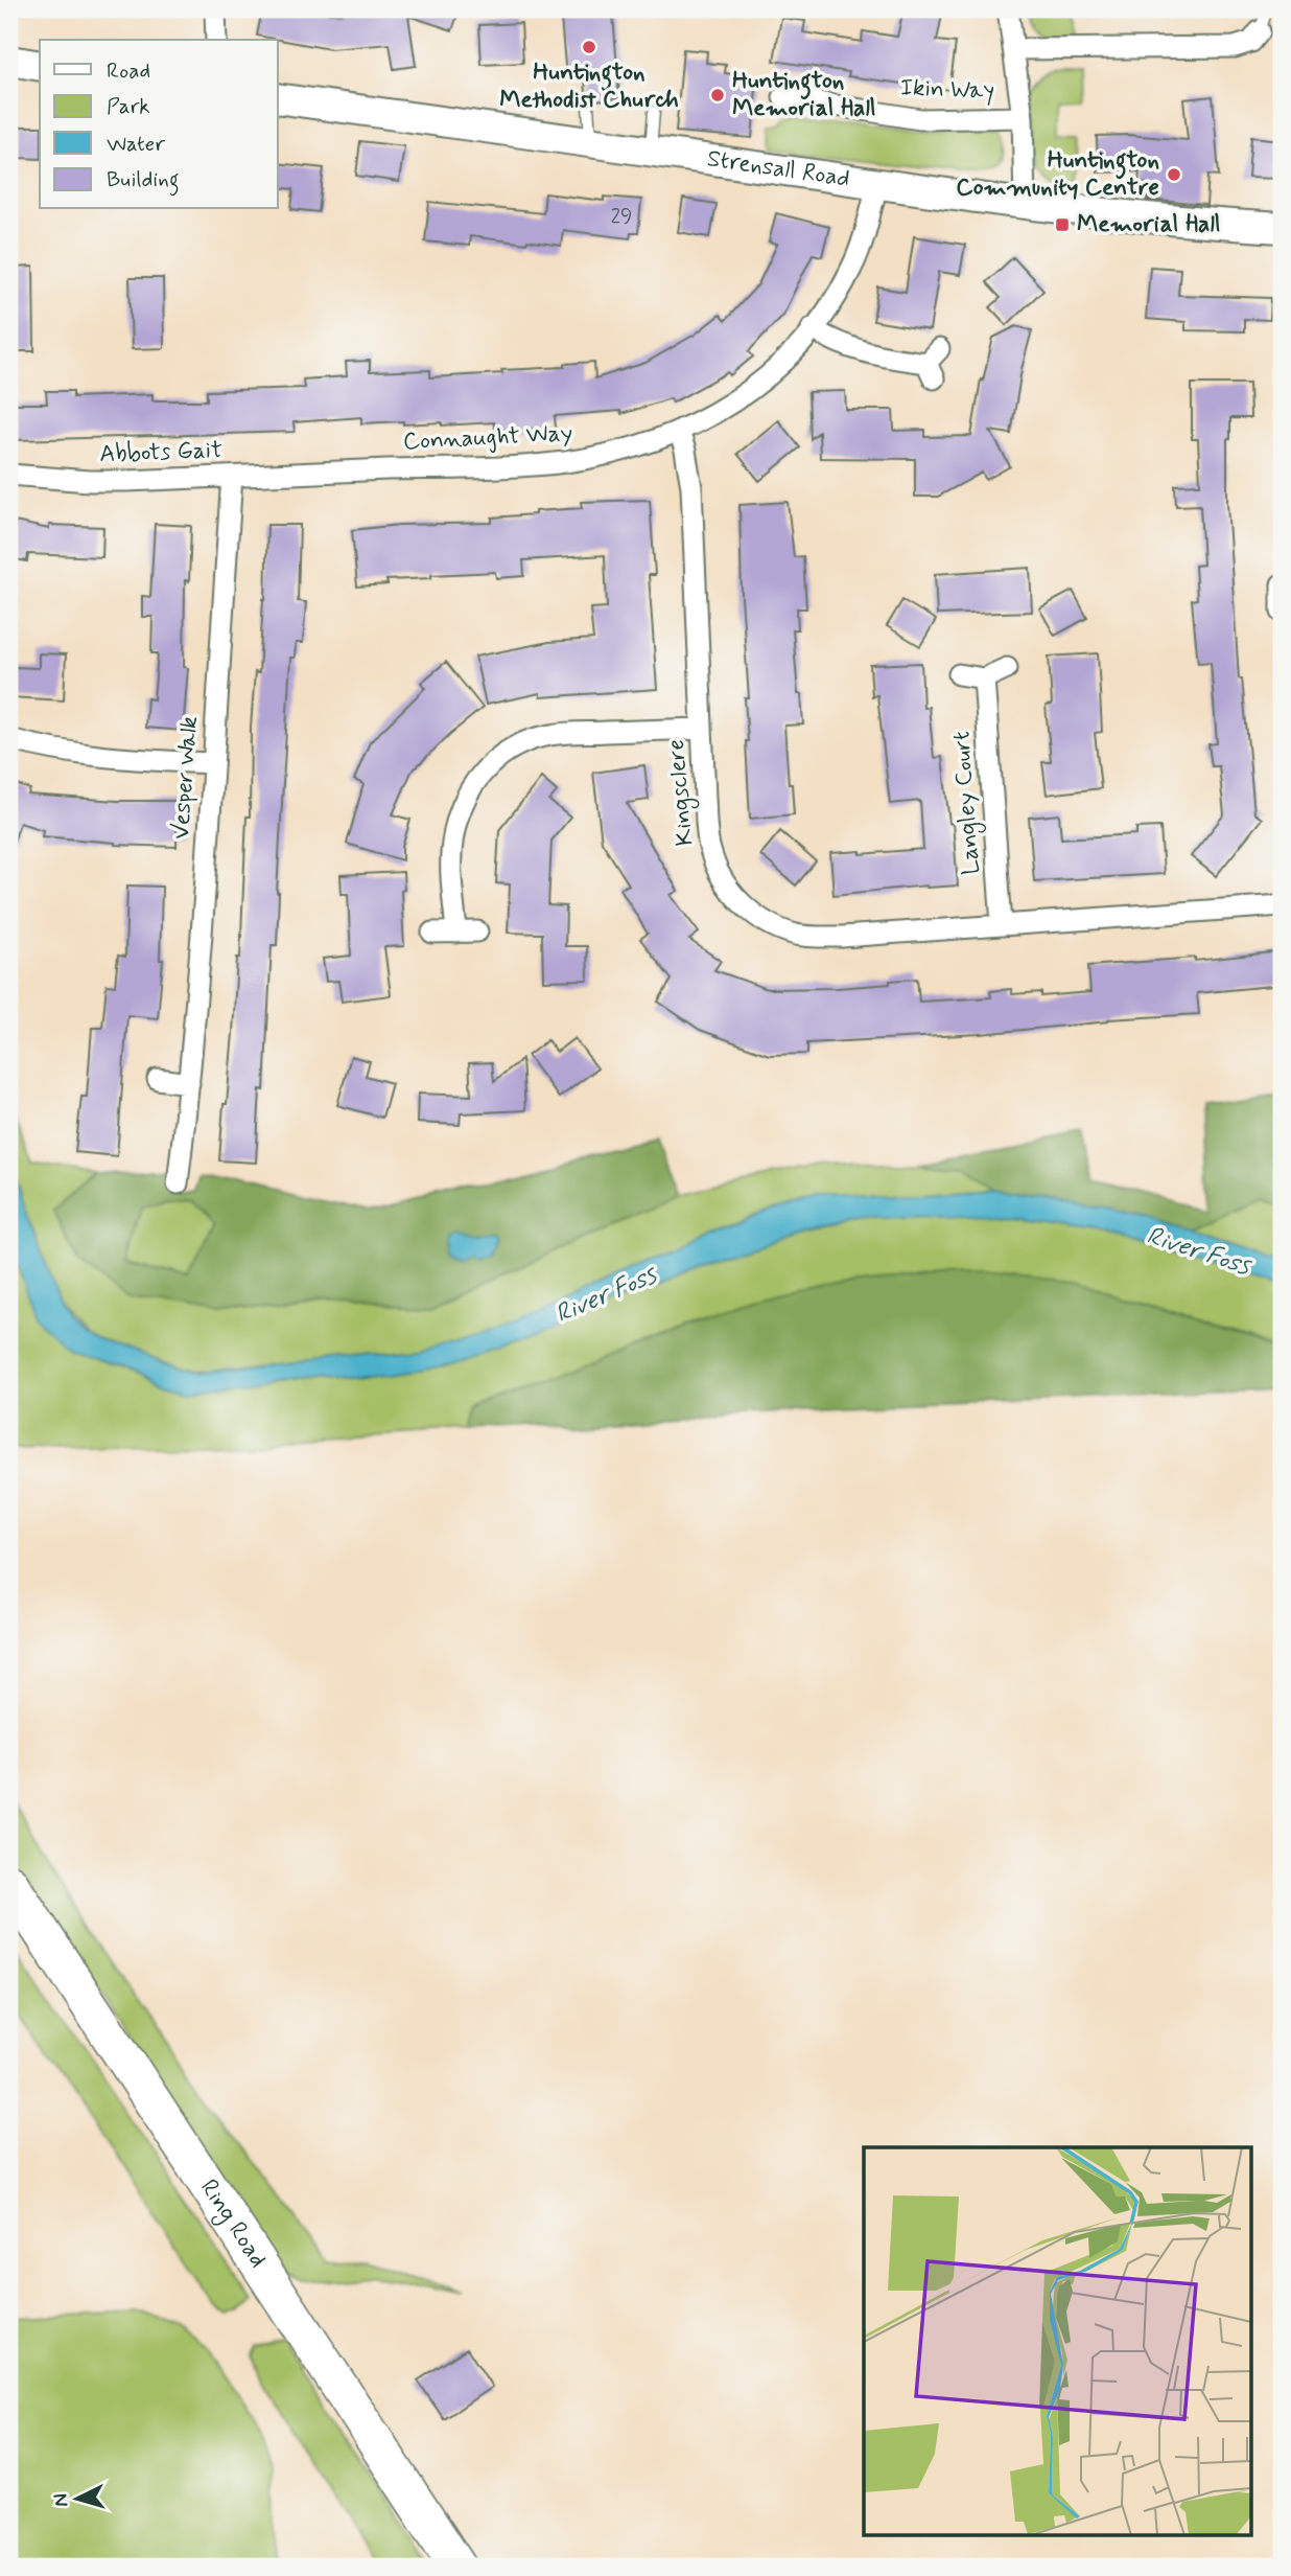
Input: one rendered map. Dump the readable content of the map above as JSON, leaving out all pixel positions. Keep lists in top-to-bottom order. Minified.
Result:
{"streets":{"highway":["Ring Road"],"street":["Ikin Way","Strensall Road","Connaught Way","Abbots Gait","Vesper Walk","Kingsclere","Langley Court"]},"crossings":[["Strensall Road","Connaught Way"],["Connaught Way","Abbots Gait"],["Connaught Way","Kingsclere"],["Abbots Gait","Vesper Walk"],["Kingsclere","Langley Court"]],"water":["River Foss"],"places":{"other":["Huntington Methodist Church","Huntington Memorial Hall","Huntington Community Centre"],"transit":["Memorial Hall"]},"house_numbers":["29"],"legend":["Road","Park","Water","Building"],"north":"left"}
